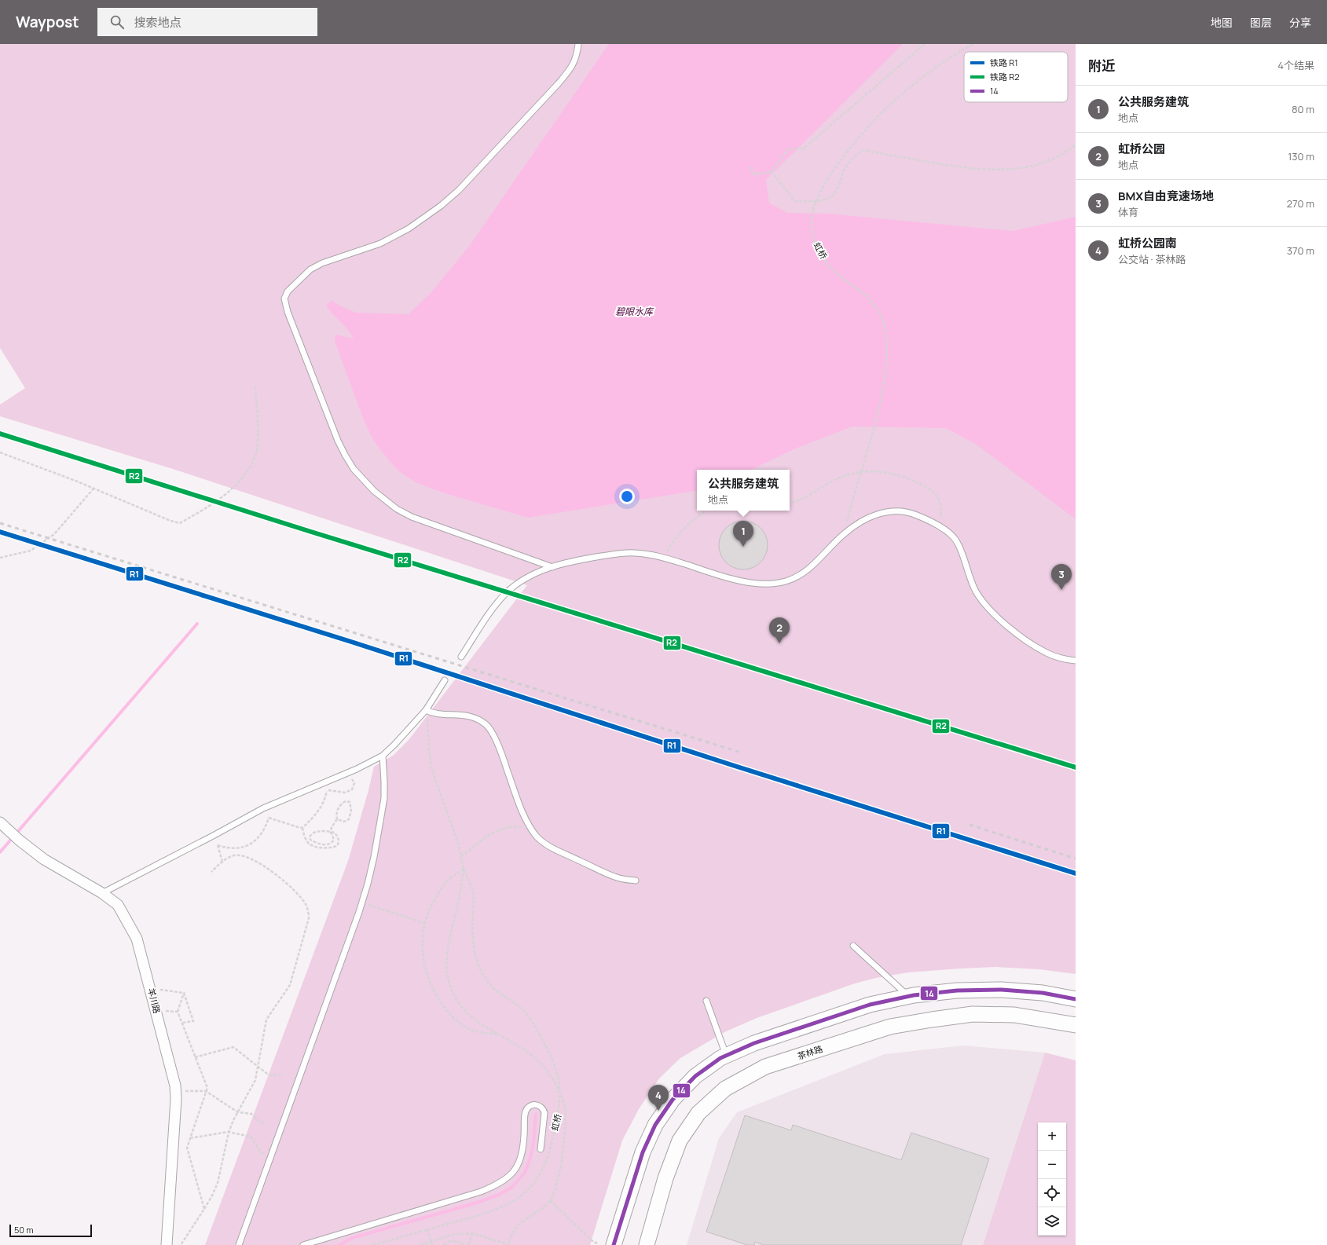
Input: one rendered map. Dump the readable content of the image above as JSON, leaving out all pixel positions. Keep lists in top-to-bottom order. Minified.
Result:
{"streets":{"street":["羊川路","茶林路"],"path":["虹桥"]},"water":["碧眼水库"],"lines":["rail line R2","rail line R1","transit line 14"],"legend":["铁路 R1","铁路 R2","14"],"scale_bar":"50 m","page":{"header":"Waypost","search":"搜索地点","nav":["地图","图层","分享"],"heading":["附近","4个结果"],"list":[{"mark":"1","name":"公共服务建筑","note":"地点","value":"80 m"},{"mark":"2","name":"虹桥公园","note":"地点","value":"130 m"},{"mark":"3","name":"BMX自由竞速场地","note":"体育","value":"270 m"},{"mark":"4","name":"虹桥公园南","note":"公交站 · 茶林路","value":"370 m"}],"popup":["公共服务建筑","地点"],"pins":["1","3","2","4"],"map_buttons":["+","−"],"scale":"50 m"}}
